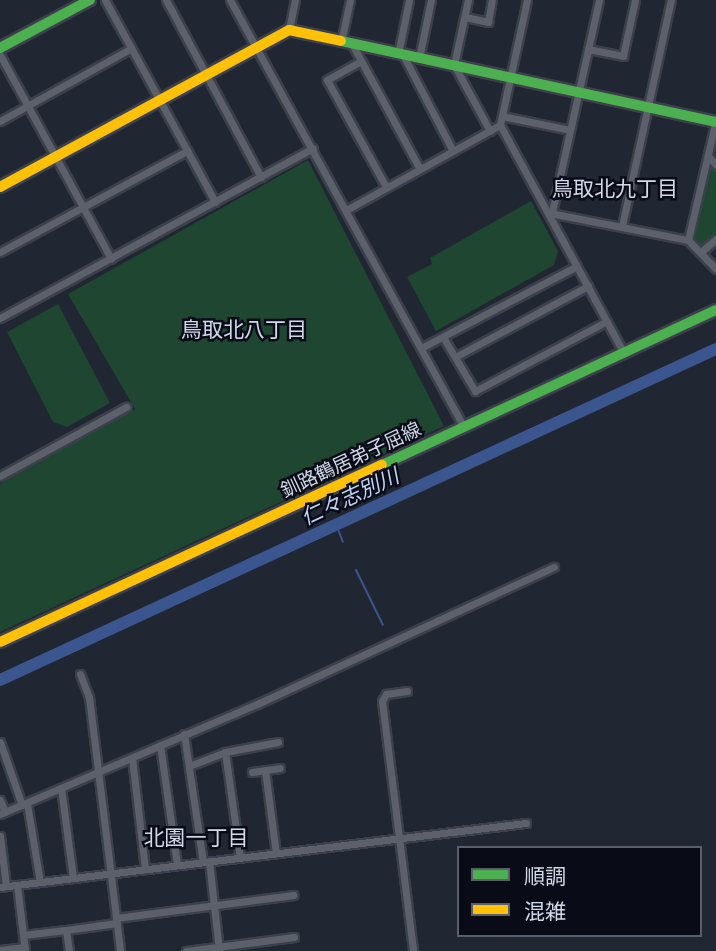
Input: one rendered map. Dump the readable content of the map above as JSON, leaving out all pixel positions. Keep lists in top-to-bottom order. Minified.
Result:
{"streets":{"main road":["釧路鶴居弟子屈線"]},"districts":["鳥取北九丁目","鳥取北八丁目","北園一丁目"],"water":["仁々志別川"],"legend":["順調","混雑"]}
